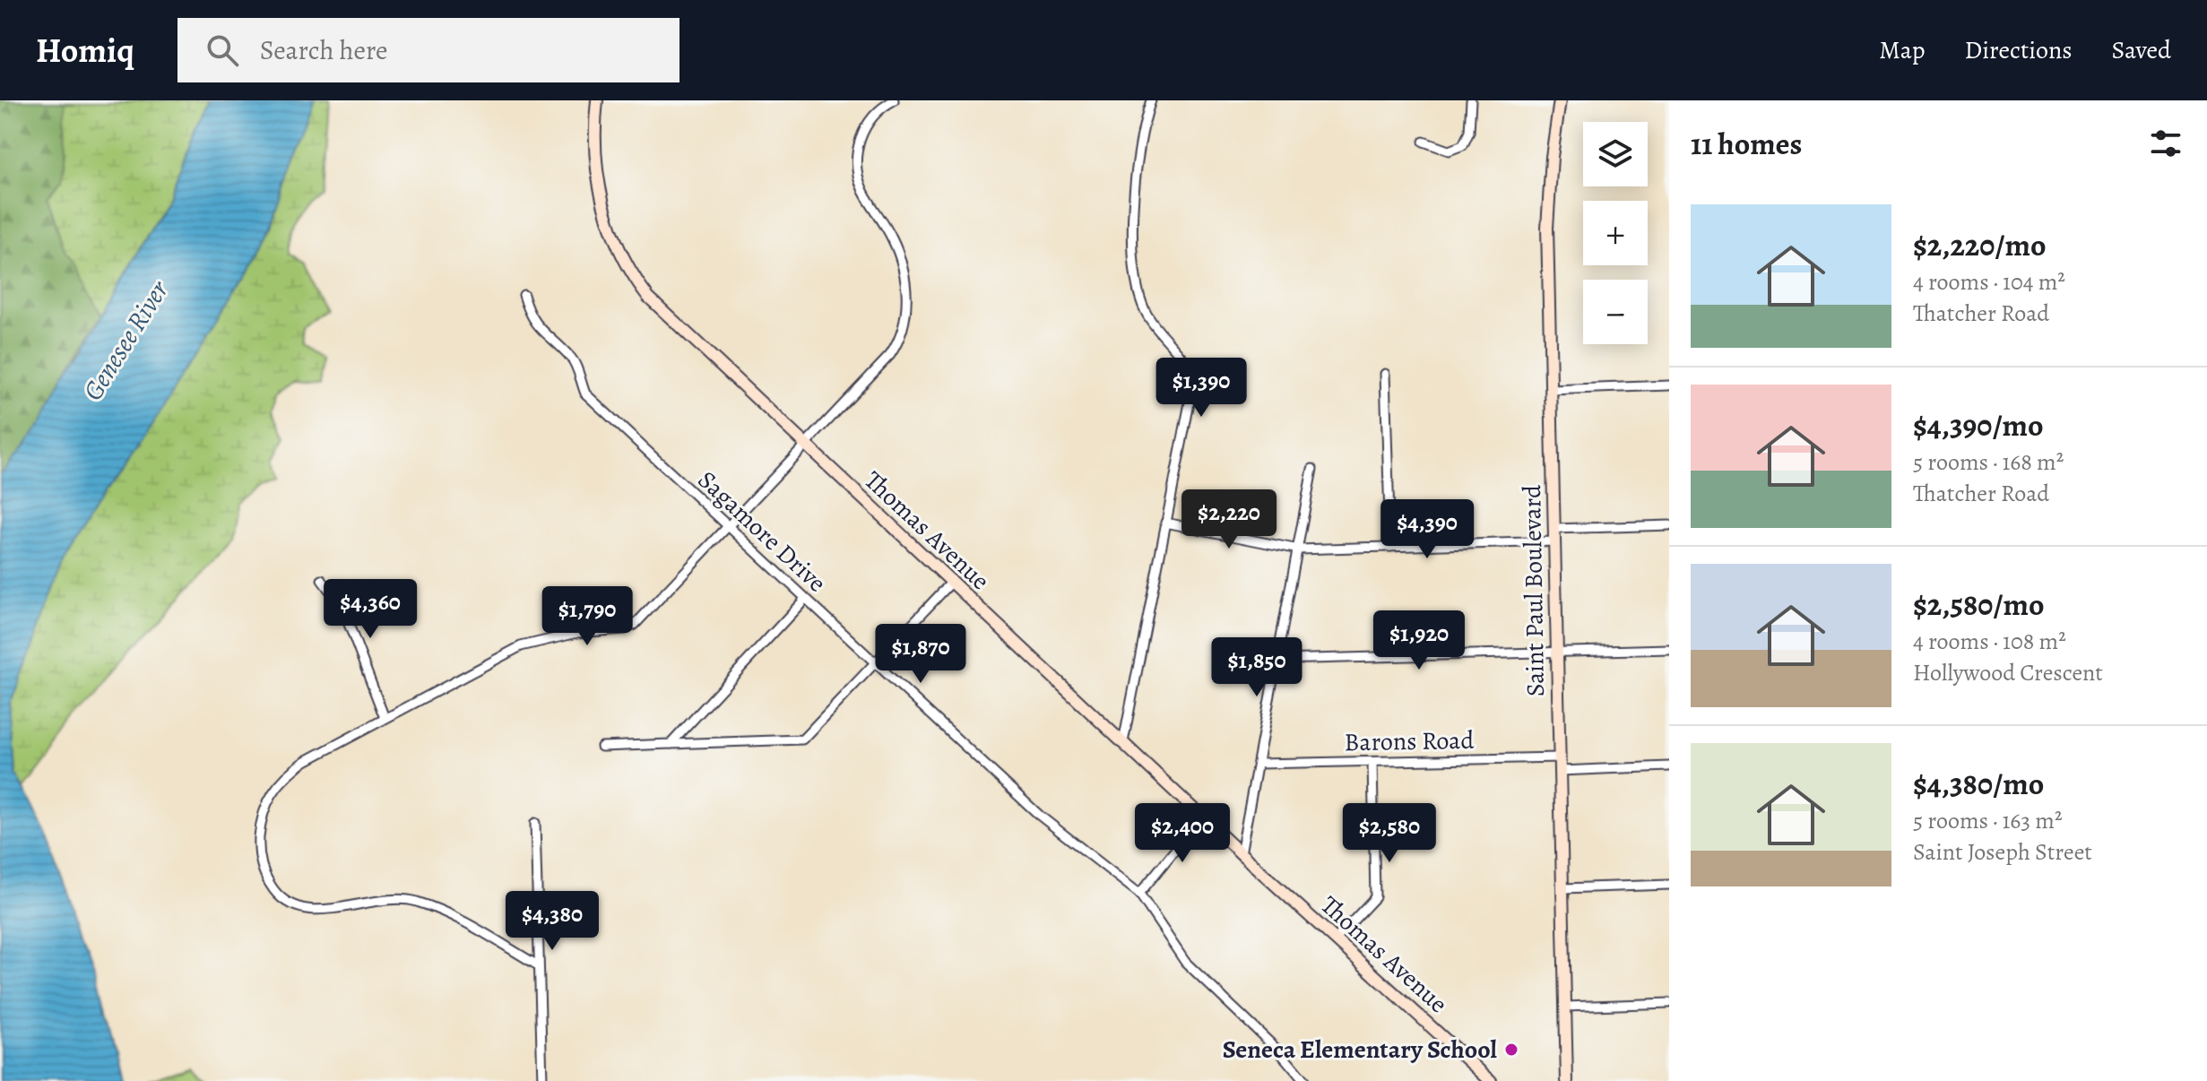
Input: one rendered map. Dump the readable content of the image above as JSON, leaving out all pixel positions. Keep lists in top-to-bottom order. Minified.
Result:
{"streets":{"main road":["Thomas Avenue","Saint Paul Boulevard"],"street":["Sagamore Drive","Barons Road"]},"crossings":[["Saint Paul Boulevard","Barons Road"]],"water":["Genesee River"],"places":["Seneca Elementary School"],"page":{"header":"Homiq","search":"Search here","nav":["Map","Directions","Saved"],"heading":"11 homes","map_buttons":["+","−"],"list":[{"name":"$2,220/mo","note":"4 rooms · 104 m² · Thatcher Road"},{"name":"$4,390/mo","note":"5 rooms · 168 m² · Thatcher Road"},{"name":"$2,580/mo","note":"4 rooms · 108 m² · Hollywood Crescent"},{"name":"$4,380/mo","note":"5 rooms · 163 m² · Saint Joseph Street"}],"price":["$1,390","$2,220","$4,390","$4,360","$1,790","$1,920","$1,870","$1,850","$2,400","$2,580","$4,380"]}}
